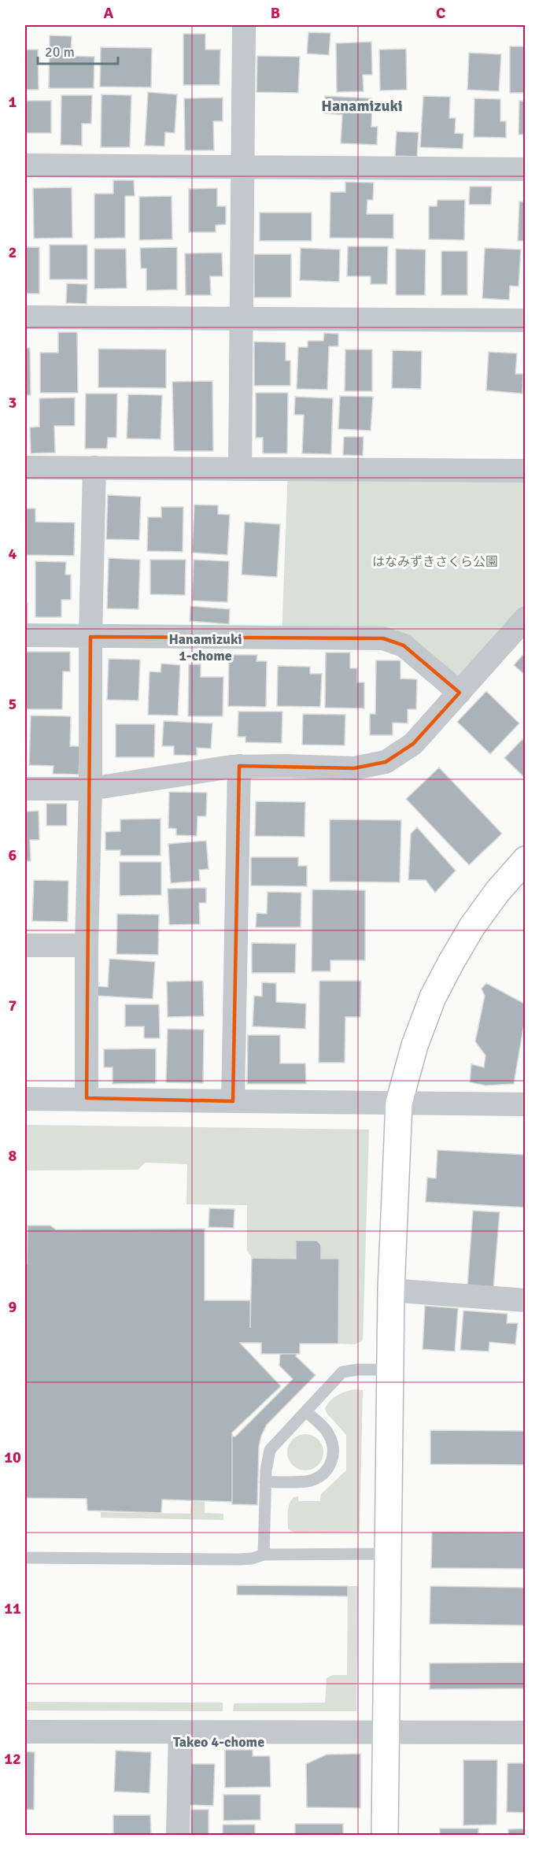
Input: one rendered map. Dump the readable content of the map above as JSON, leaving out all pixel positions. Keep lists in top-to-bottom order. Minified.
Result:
{"districts":["Hanamizuki","Hanamizuki 1-chome","Takeo 4-chome"],"parks":["はなみずきさくら公園"],"scale_bar":"20 m","grid":{"columns":["A","B","C"],"rows":["1","2","3","4","5","6","7","8","9","10","11","12"]}}
